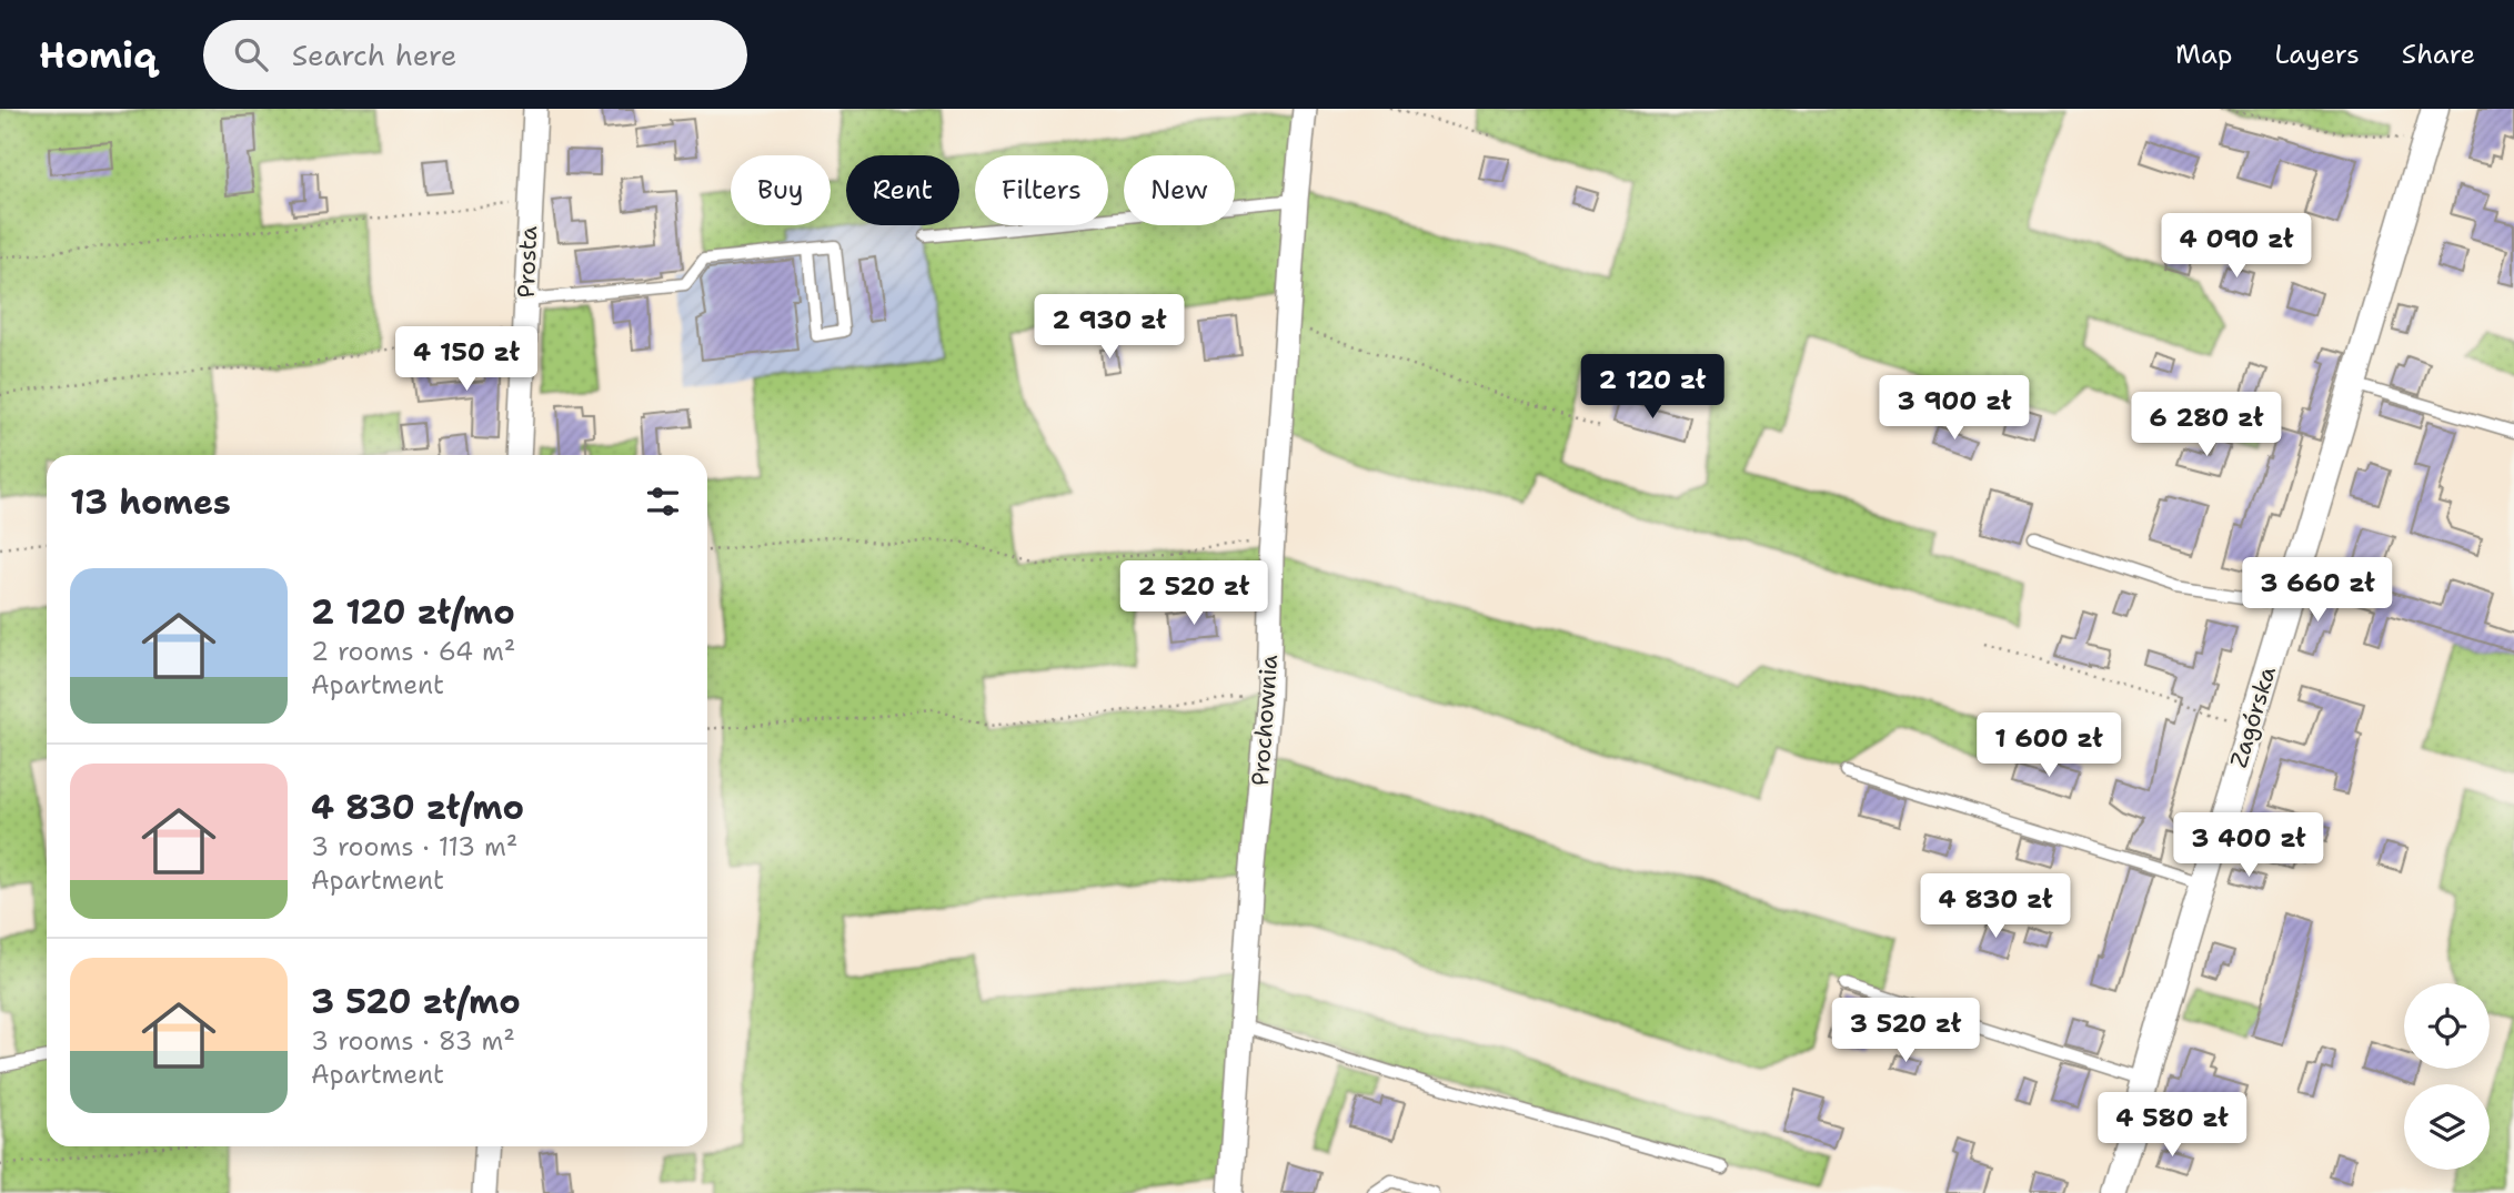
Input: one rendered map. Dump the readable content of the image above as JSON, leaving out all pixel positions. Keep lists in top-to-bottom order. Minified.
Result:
{"streets":{"street":["Prosta","Zagórska","Prochownia"]},"page":{"header":"Homiq","search":"Search here","nav":["Map","Layers","Share"],"chip":["Buy","Rent","Filters","New"],"price":["4 090 zł","2 930 zł","4 150 zł","2 120 zł","3 900 zł","6 280 zł","3 660 zł","2 520 zł","1 600 zł","3 400 zł","4 830 zł","3 520 zł","4 580 zł"],"heading":"13 homes","list":[{"name":"2 120 zł/mo","note":"2 rooms · 64 m² · Apartment"},{"name":"4 830 zł/mo","note":"3 rooms · 113 m² · Apartment"},{"name":"3 520 zł/mo","note":"3 rooms · 83 m² · Apartment"}]}}
